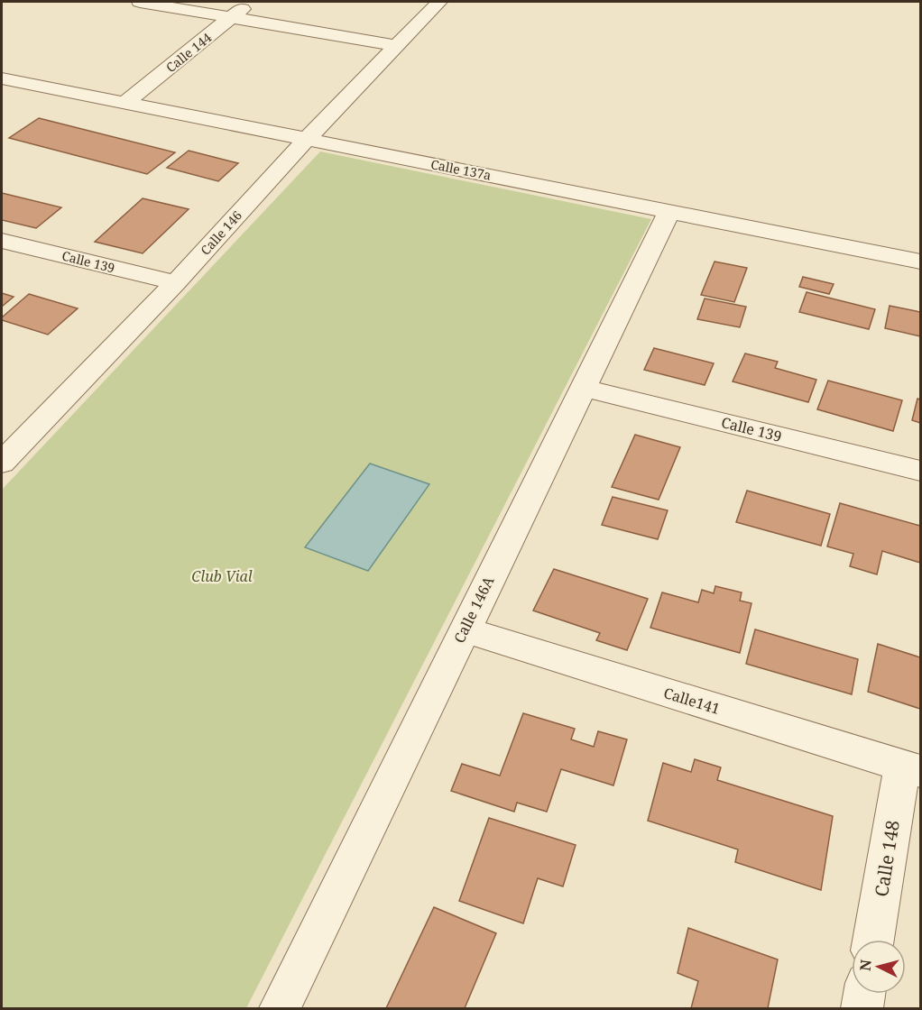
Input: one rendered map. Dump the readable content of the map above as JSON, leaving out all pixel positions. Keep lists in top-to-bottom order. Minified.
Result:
{"streets":{"street":["Calle 144","Calle 137a","Calle 146","Calle 139","Calle 146A","Calle141","Calle 148"]},"crossings":[["Calle 144","Calle 137a"],["Calle 137a","Calle 146"],["Calle 137a","Calle 146A"],["Calle 146","Calle 139"],["Calle 139","Calle 146A"],["Calle 146A","Calle141"],["Calle141","Calle 148"]],"parks":["Club Vial"],"north":"left"}
